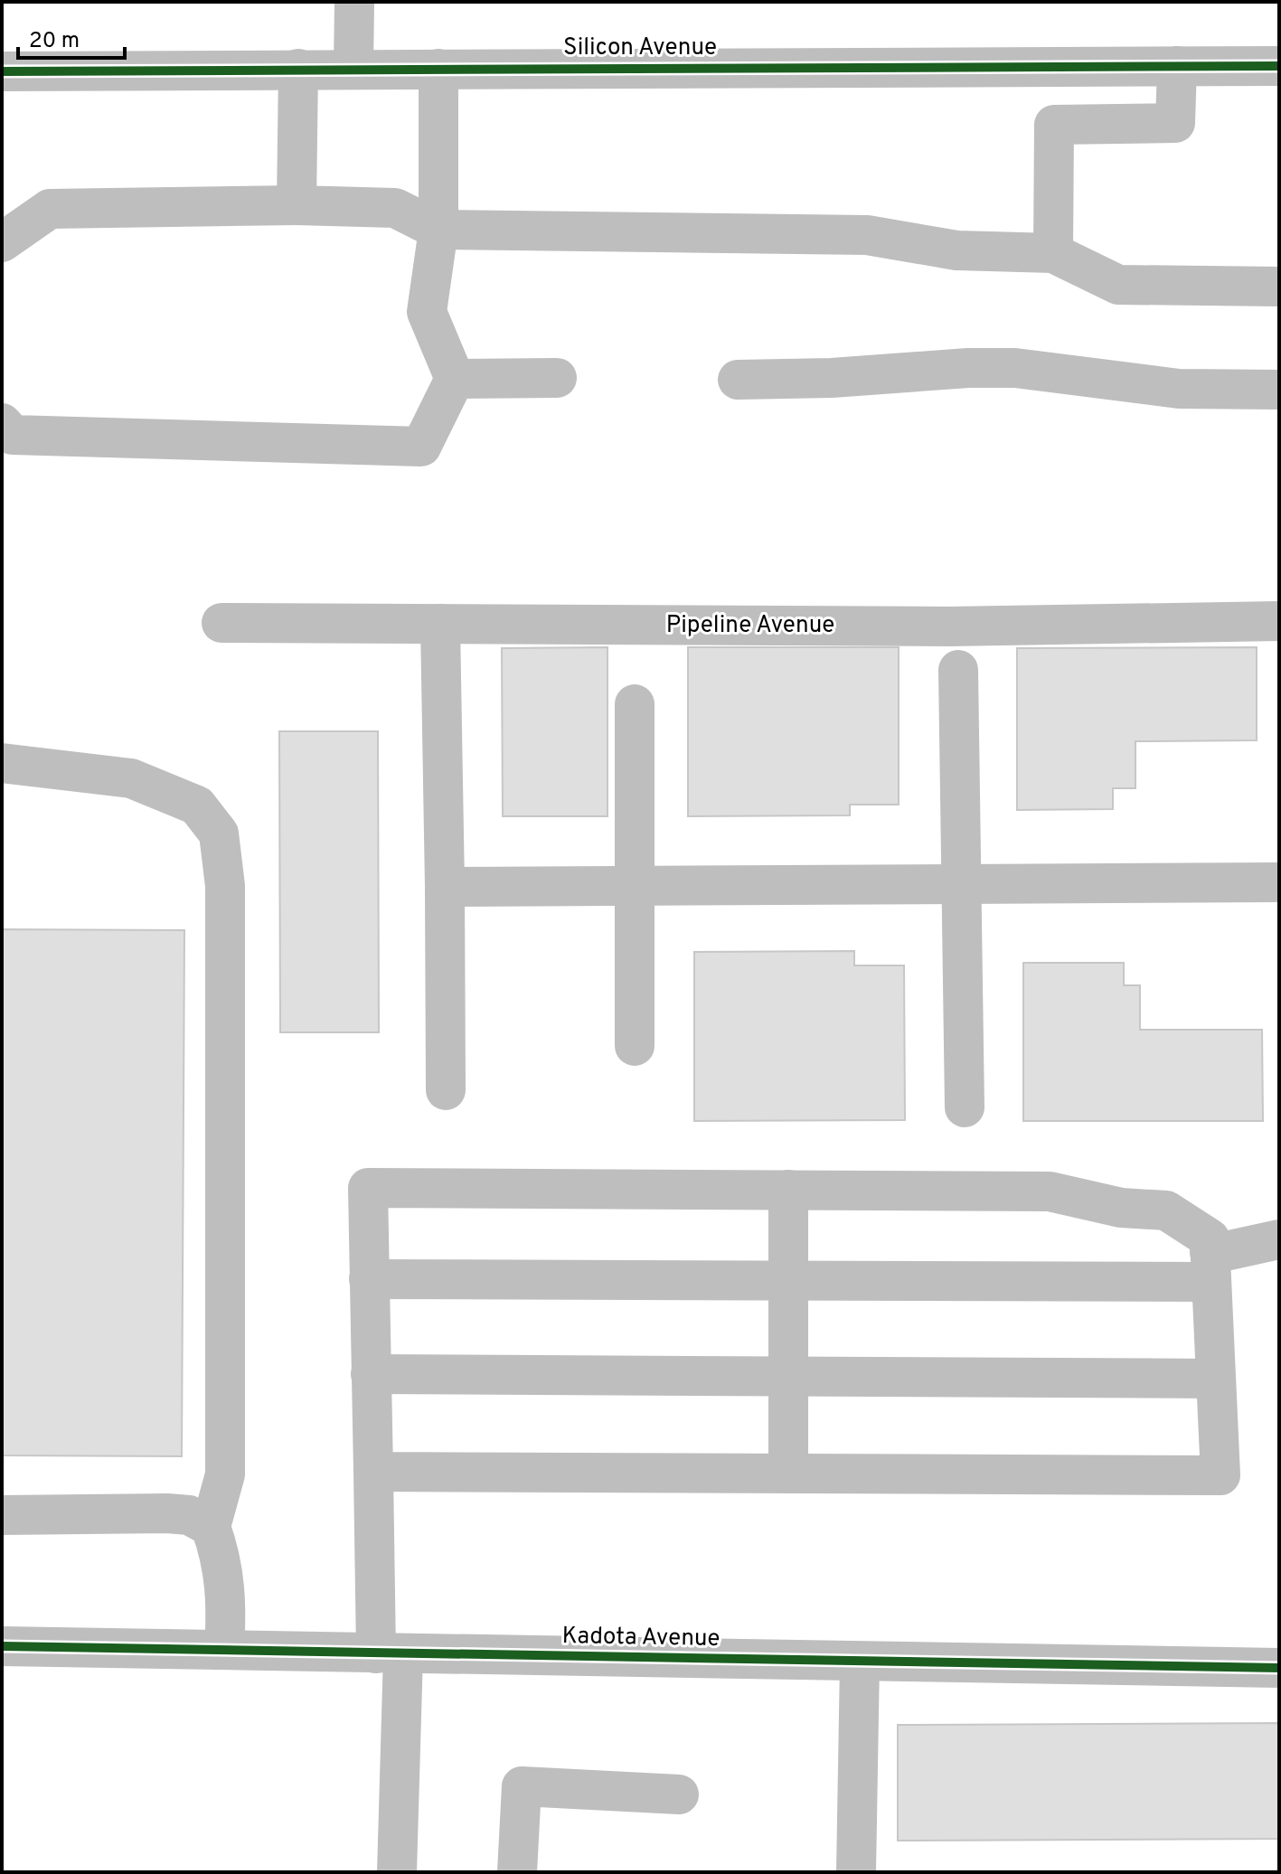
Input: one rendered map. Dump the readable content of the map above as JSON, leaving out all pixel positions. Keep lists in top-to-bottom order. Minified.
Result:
{"streets":{"street":["Silicon Avenue","Pipeline Avenue","Kadota Avenue"]},"scale_bar":"20 m"}
